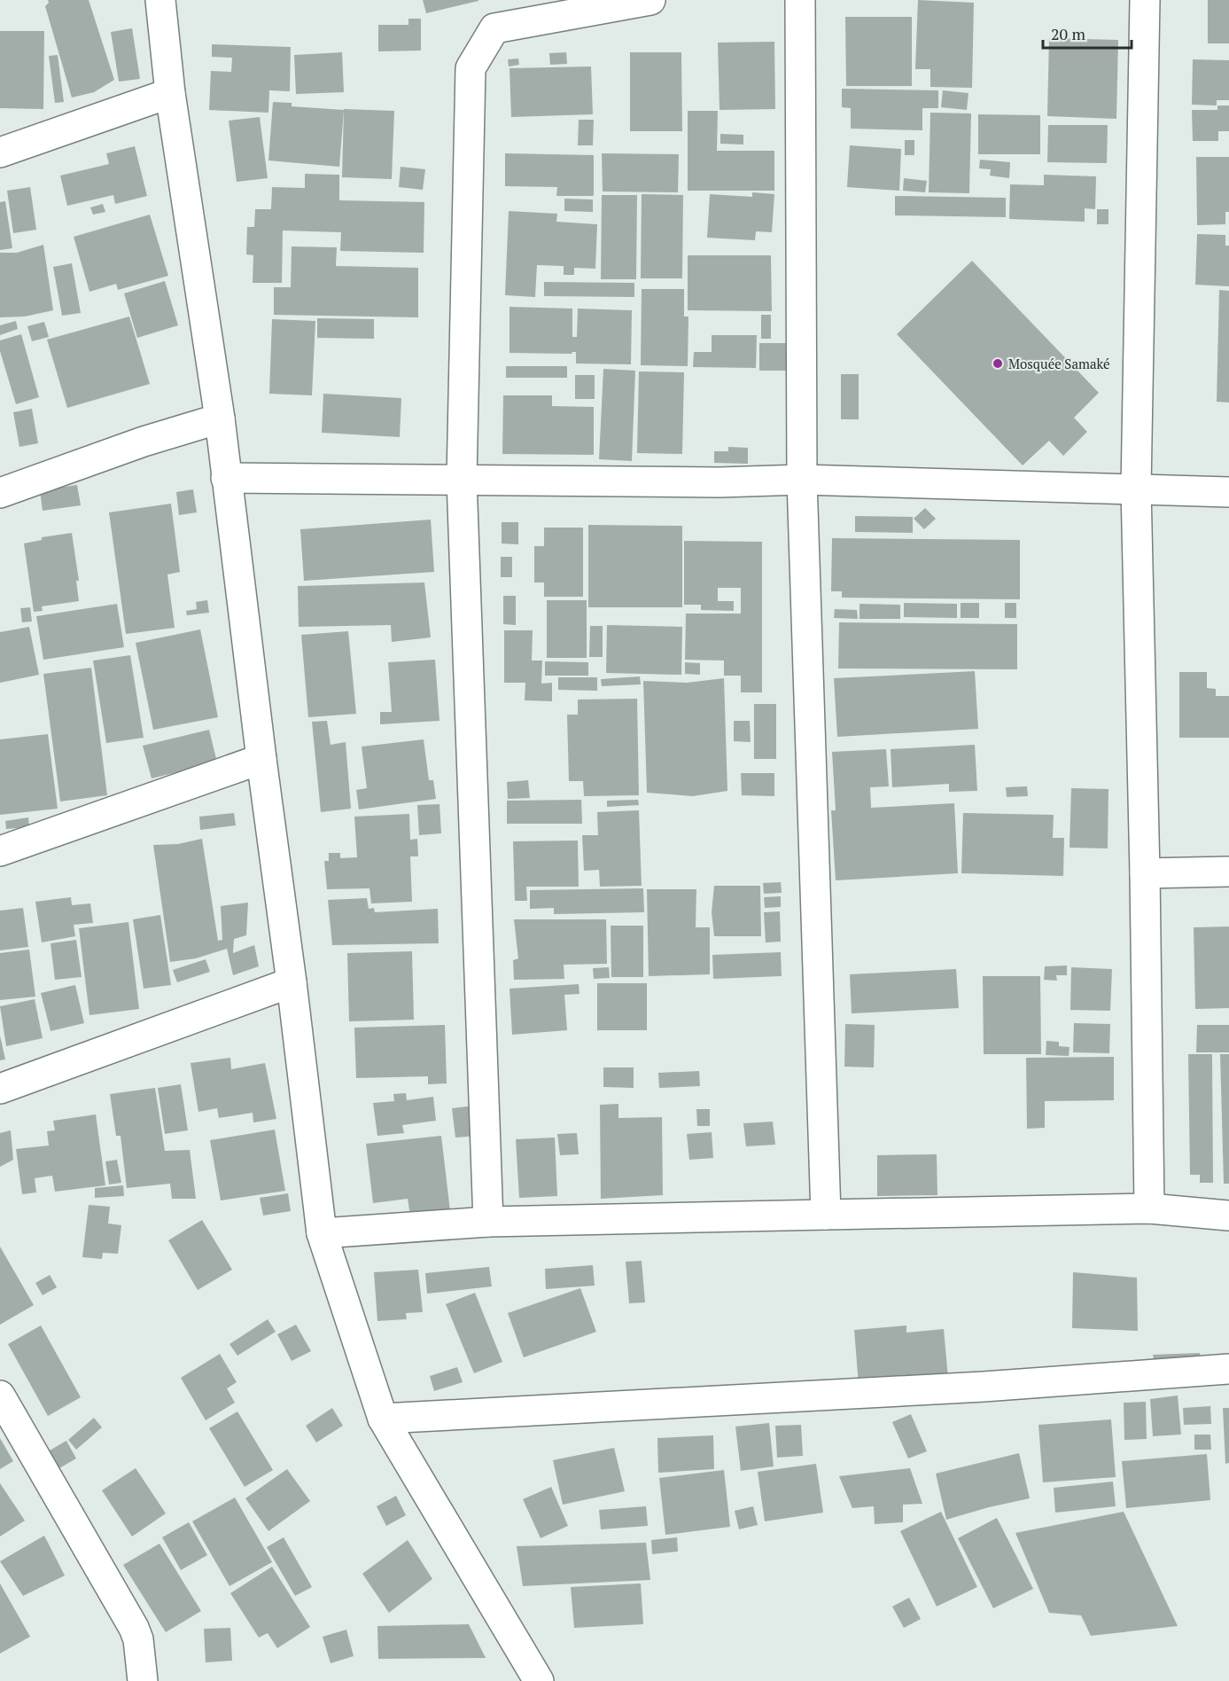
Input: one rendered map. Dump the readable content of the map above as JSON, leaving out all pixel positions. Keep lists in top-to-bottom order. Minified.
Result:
{"places":["Mosquée Samaké"],"scale_bar":"20 m"}
